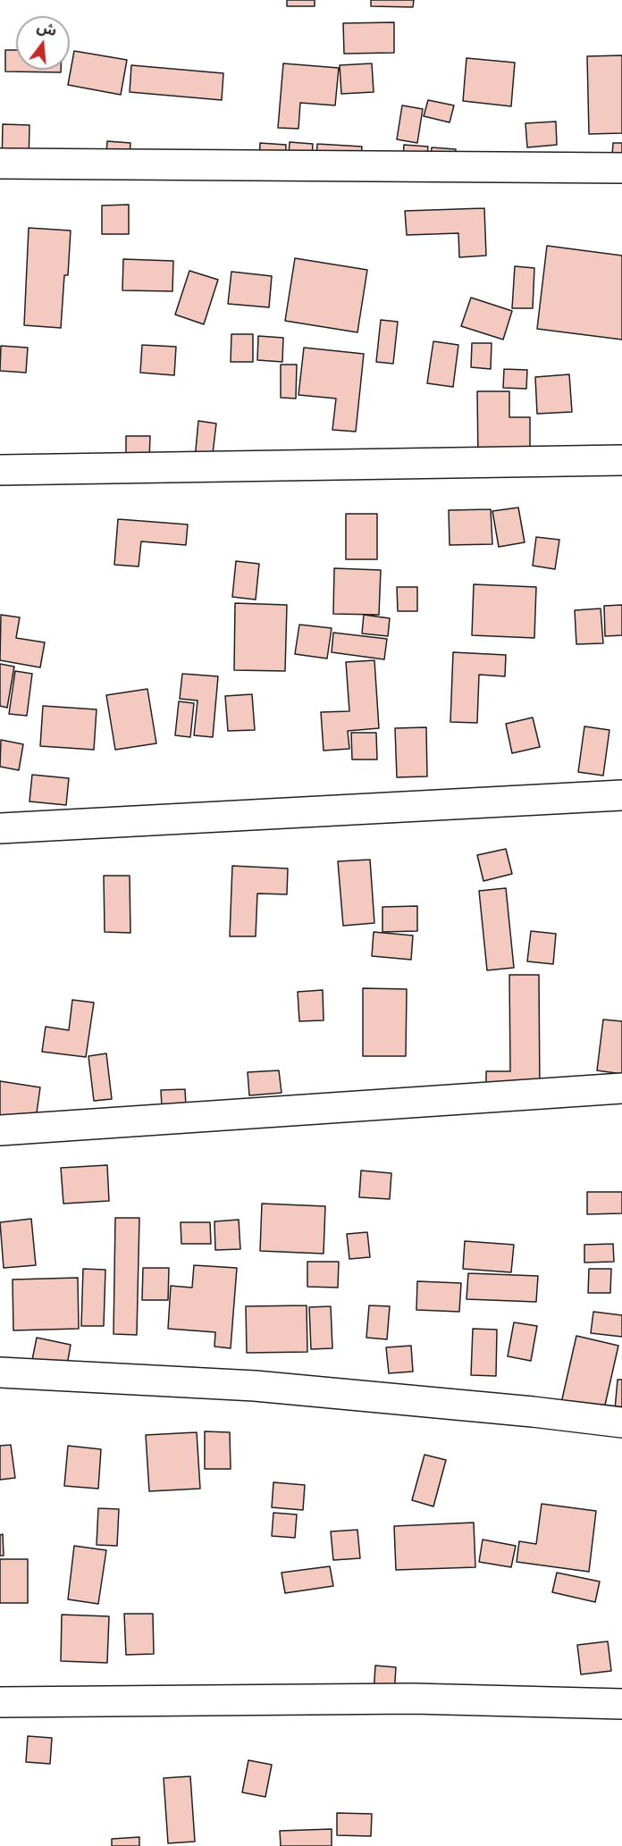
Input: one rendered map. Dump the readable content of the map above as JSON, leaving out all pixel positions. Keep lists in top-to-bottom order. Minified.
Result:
{"north":"top"}
